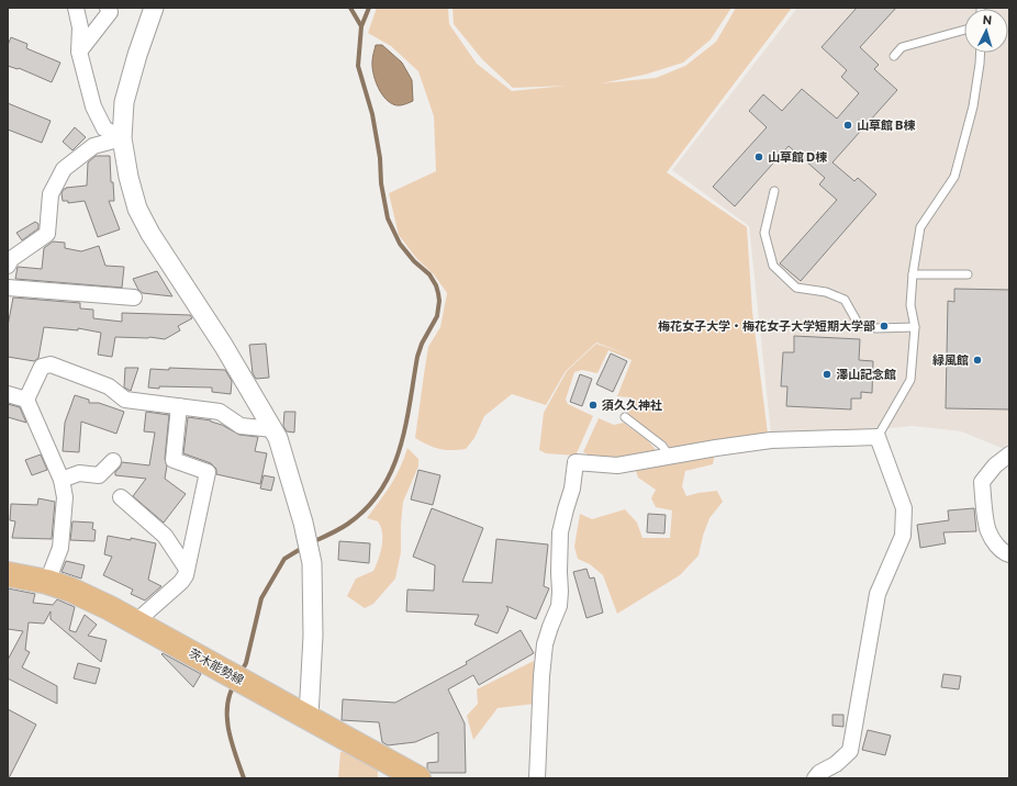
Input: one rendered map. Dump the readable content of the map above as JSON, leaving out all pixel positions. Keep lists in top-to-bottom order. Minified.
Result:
{"streets":{"main road":["茨木能勢線"]},"places":["山草館 B棟","山草館 D棟","梅花女子大学・梅花女子大学短期大学部","緑風館","澤山記念館","須久久神社"],"north":"top"}
